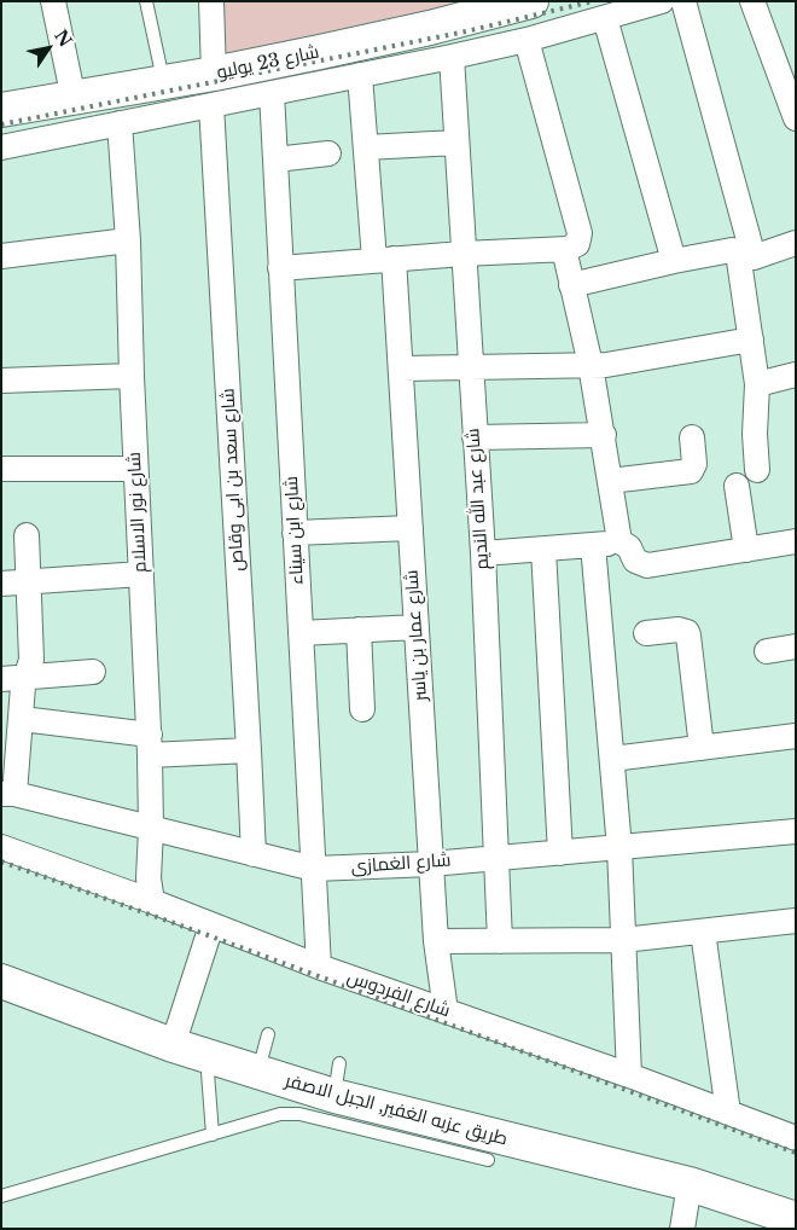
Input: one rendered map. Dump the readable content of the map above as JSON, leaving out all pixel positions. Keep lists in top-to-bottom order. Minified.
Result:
{"streets":{"street":["شارع 23 يوليو","شارع سعد بن ابى وقاص","شارع عبد الله النديم","شارع نور الاسلام","شارع ابن سيناء","شارع عمار بن ياسر","شارع الغمازى","شارع الفردوس","طريق عزبه الغفير, الجبل الاصفر"]},"crossings":[["شارع 23 يوليو","شارع سعد بن ابى وقاص"],["شارع سعد بن ابى وقاص","شارع الغمازى"],["شارع عبد الله النديم","شارع الغمازى"],["شارع نور الاسلام","شارع الغمازى"],["شارع نور الاسلام","شارع الفردوس"],["شارع ابن سيناء","شارع الغمازى"],["شارع ابن سيناء","شارع الفردوس"],["شارع عمار بن ياسر","شارع الغمازى"],["شارع عمار بن ياسر","شارع الفردوس"]],"north":"top right"}
